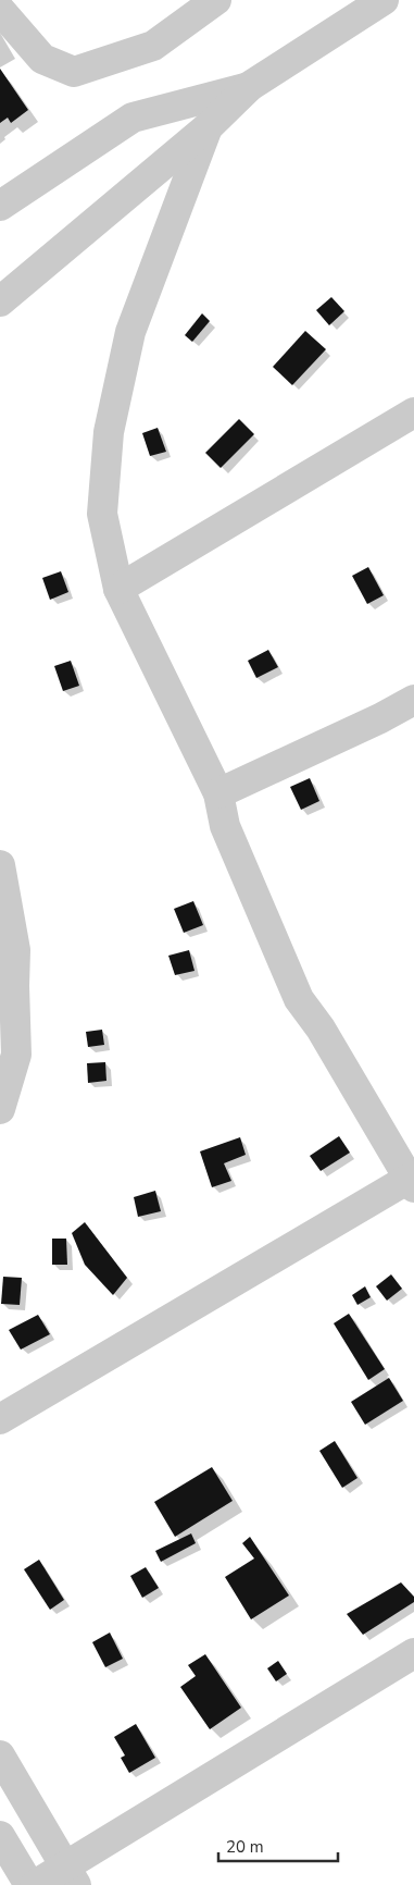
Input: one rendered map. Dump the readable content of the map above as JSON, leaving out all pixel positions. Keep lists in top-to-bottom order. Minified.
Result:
{"scale_bar":"20 m"}
